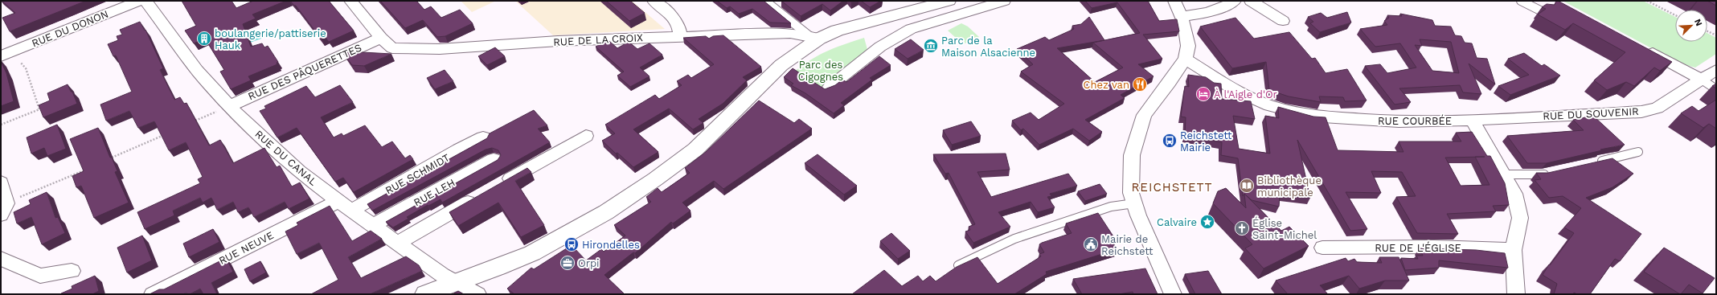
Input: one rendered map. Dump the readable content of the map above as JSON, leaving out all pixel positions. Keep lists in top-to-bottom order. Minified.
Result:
{"streets":{"street":["RUE DU DONON","RUE DE LA CROIX","RUE DES PÂQUERETTES","RUE DU SOUVENIR","RUE COURBÉE","RUE DU CANAL","RUE SCHMIDT","RUE LEH","RUE NEUVE","RUE DE L'ÉGLISE"]},"crossings":[["RUE DE LA CROIX","RUE DES PÂQUERETTES"],["RUE DES PÂQUERETTES","RUE DU CANAL"],["RUE DU SOUVENIR","RUE COURBÉE"],["RUE DU CANAL","RUE SCHMIDT"],["RUE DU CANAL","RUE LEH"],["RUE DU CANAL","RUE NEUVE"],["RUE SCHMIDT","RUE NEUVE"]],"districts":["REICHSTETT"],"parks":["Parc des Cigognes"],"places":{"building":["boulangerie/pattiserie Hauk"],"museum":["Parc de la Maison Alsacienne"],"restaurant":["Chez van"],"hotel":["À l'Aigle d'Or"],"bus stop":["Reichstett Mairie","Hirondelles"],"library":["Bibliothèque municipale"],"place":["Calvaire"],"church":["Église Saint-Michel"],"public building":["Mairie de Reichstett"],"office":["Orpi"]},"north":"top right"}
